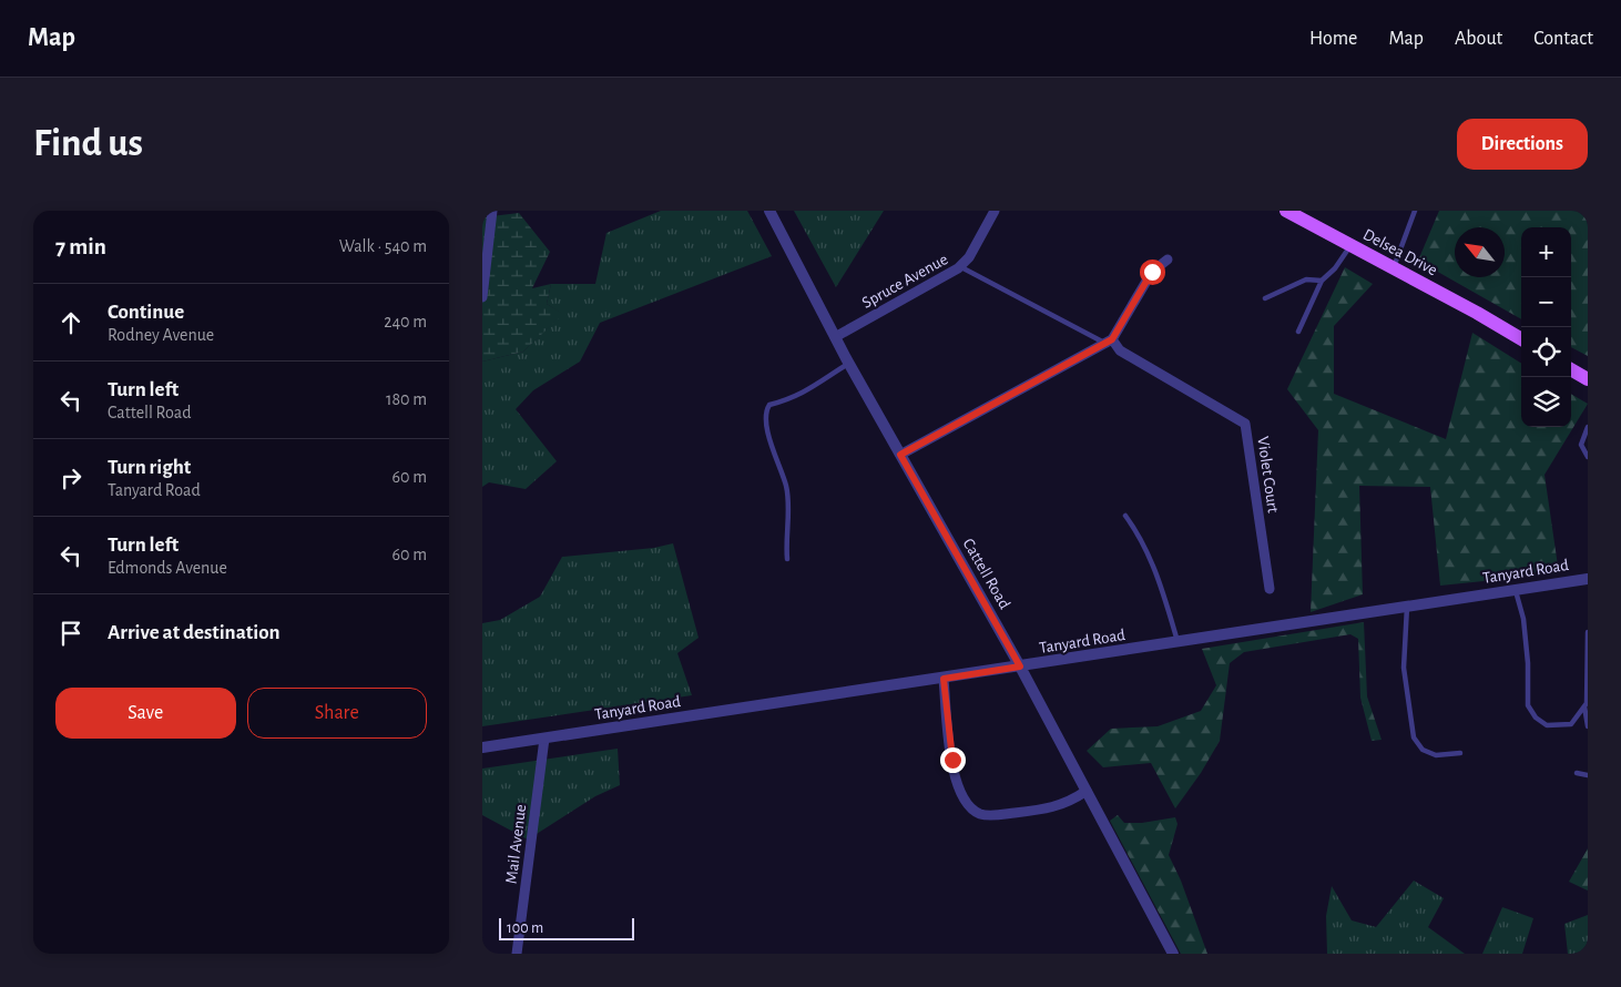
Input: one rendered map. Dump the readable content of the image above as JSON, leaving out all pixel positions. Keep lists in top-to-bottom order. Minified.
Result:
{"streets":{"main road":["Delsea Drive"],"street":["Spruce Avenue","Violet Court","Tanyard Road","Cattell Road","Mail Avenue"]},"crossings":[["Spruce Avenue","Cattell Road"],["Tanyard Road","Cattell Road"],["Tanyard Road","Mail Avenue"]],"scale_bar":"100 m","north":"top left","page":{"header":"Map","nav":["Home","Map","About","Contact"],"buttons":["Directions",["Save","Share"]],"title":"Find us","heading":["7 min","Walk · 540 m"],"map_buttons":["+","−"],"list":[["Continue","Rodney Avenue","240 m"],["Turn left","Cattell Road","180 m"],["Turn right","Tanyard Road","60 m"],["Turn left","Edmonds Avenue","60 m"],"Arrive at destination"],"scale":"100 m"}}
